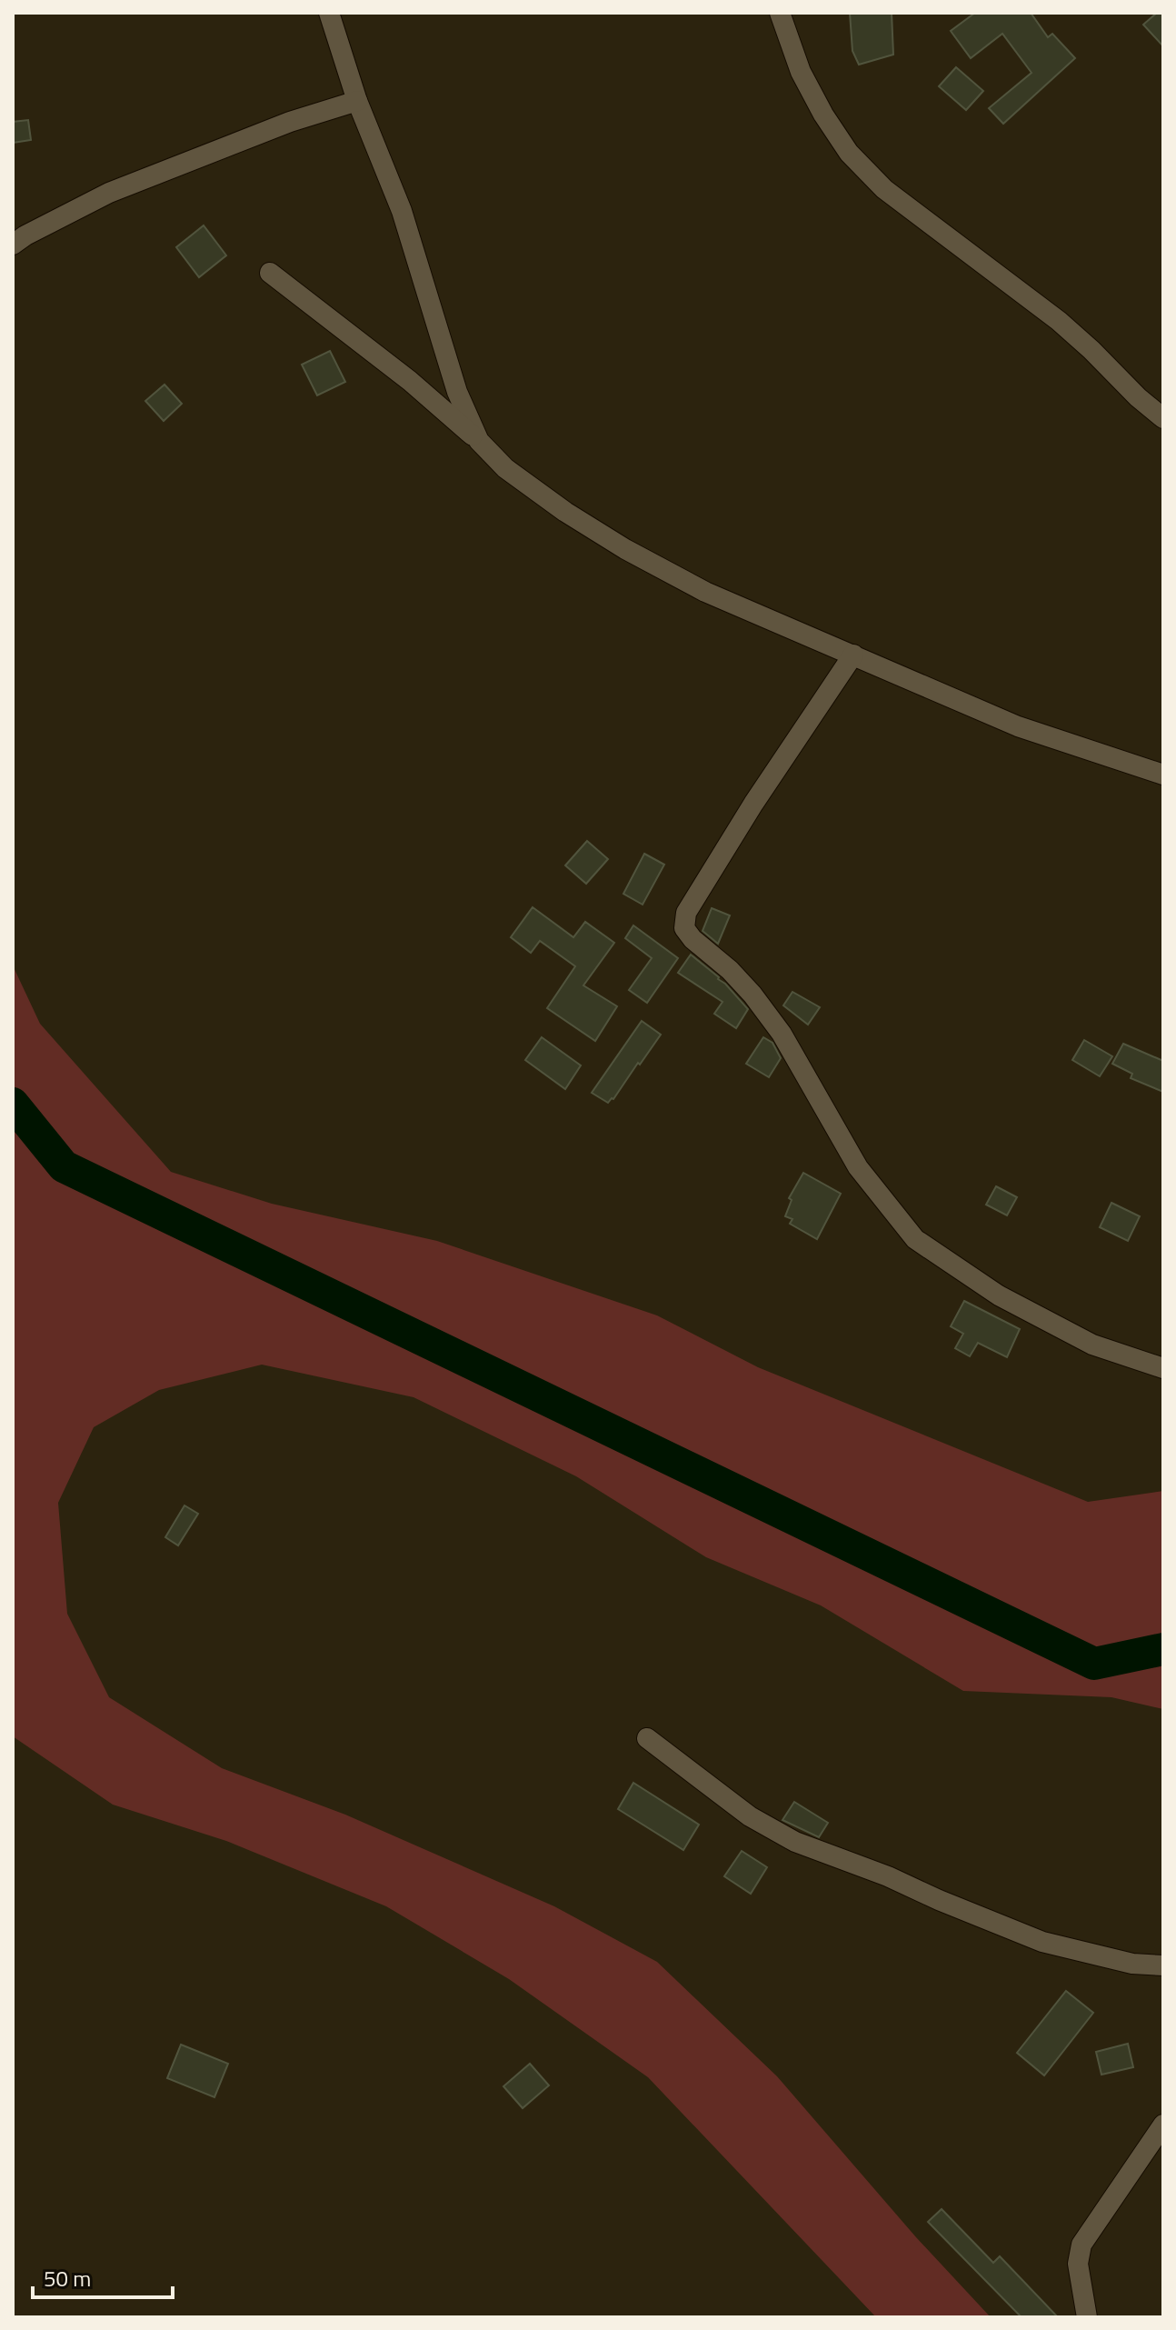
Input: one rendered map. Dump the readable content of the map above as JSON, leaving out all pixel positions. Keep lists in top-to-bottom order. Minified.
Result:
{"scale_bar":"50 m"}
